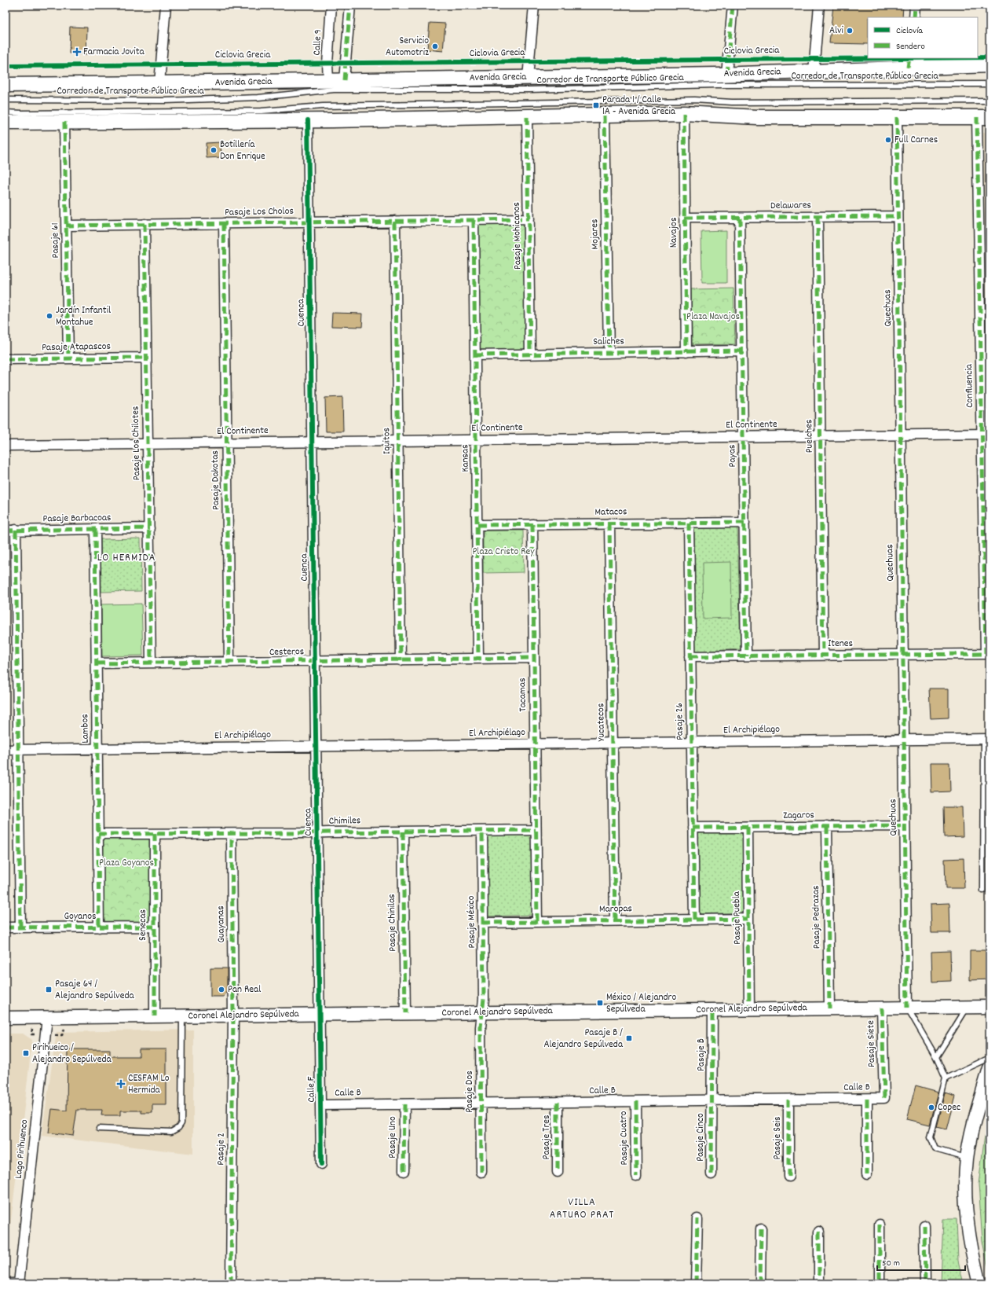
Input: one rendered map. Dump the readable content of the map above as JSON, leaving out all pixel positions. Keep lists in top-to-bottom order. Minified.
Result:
{"streets":{"main road":["Avenida Grecia"],"street":["Calle 9","Delawares","Pasaje Los Cholos","Navajos","Mojares","Pasaje Mohicanos","Pasaje 61","Quechuas","Cuenca","Saliches","Pasaje Atapascos","Confluencia","El Continente","Puelches","Iquitos","Pasaje Los Chilotes","Payas","Kansas","Pasaje Dakotas","Matacos","Pasaje Barbacoas","Itenes","Cesteros","Tacamas","Pasaje 26","Yucatecos","Lambos","El Archipiélago","Zagaros","Chimiles","Maropas","Goyanos","Pasaje Pedrazas","Pasaje Puebla","Pasaje México","Pasaje Chinilas","Guayanas","Senecas","Coronel Alejandro Sepúlveda","Pasaje Siete","Pasaje B","Calle B","Calle F","Pasaje Dos","Pasaje Uno","Pasaje Tres","Pasaje Cinco","Pasaje Cuatro","Pasaje Seis","Lago Pirihuenco","Pasaje 2"],"lane":["Corredor de Transporte Público Grecia"],"cycle path":["Ciclovia Grecia"]},"crossings":[["Calle 9","Avenida Grecia"],["Delawares","Navajos"],["Delawares","Quechuas"],["Delawares","Puelches"],["Delawares","Payas"],["Pasaje Los Cholos","Pasaje Mohicanos"],["Pasaje Los Cholos","Pasaje 61"],["Pasaje Los Cholos","Cuenca"],["Pasaje Los Cholos","Iquitos"],["Pasaje Los Cholos","Pasaje Los Chilotes"],["Pasaje Los Cholos","Kansas"],["Pasaje Los Cholos","Pasaje Dakotas"],["Navajos","Saliches"],["Mojares","Saliches"],["Pasaje Mohicanos","Saliches"],["Pasaje 61","Pasaje Atapascos"],["Quechuas","El Continente"],["Quechuas","Itenes"],["Quechuas","El Archipiélago"],["Quechuas","Zagaros"],["Quechuas","Coronel Alejandro Sepúlveda"],["Cuenca","El Continente"],["Cuenca","Cesteros"],["Cuenca","El Archipiélago"],["Cuenca","Chimiles"],["Cuenca","Coronel Alejandro Sepúlveda"],["Cuenca","Calle F"],["Saliches","Payas"],["Saliches","Kansas"],["Pasaje Atapascos","Pasaje Los Chilotes"],["Confluencia","El Continente"],["Confluencia","Itenes"],["El Continente","Puelches"],["El Continente","Iquitos"],["El Continente","Pasaje Los Chilotes"],["El Continente","Payas"],["El Continente","Kansas"],["El Continente","Pasaje Dakotas"],["Puelches","Itenes"],["Iquitos","Cesteros"],["Pasaje Los Chilotes","Pasaje Barbacoas"],["Pasaje Los Chilotes","Cesteros"],["Payas","Matacos"],["Payas","Itenes"],["Kansas","Matacos"],["Kansas","Cesteros"],["Pasaje Dakotas","Cesteros"],["Matacos","Tacamas"],["Matacos","Pasaje 26"],["Matacos","Yucatecos"],["Pasaje Barbacoas","Lambos"],["Itenes","Pasaje 26"],["Cesteros","Tacamas"],["Cesteros","Lambos"],["Tacamas","El Archipiélago"],["Tacamas","Chimiles"],["Tacamas","Maropas"],["Pasaje 26","El Archipiélago"],["Pasaje 26","Zagaros"],["Pasaje 26","Maropas"],["Yucatecos","El Archipiélago"],["Yucatecos","Maropas"],["Lambos","El Archipiélago"],["Lambos","Chimiles"],["Lambos","Goyanos"],["Zagaros","Pasaje Pedrazas"],["Zagaros","Pasaje Puebla"],["Chimiles","Pasaje México"],["Chimiles","Pasaje Chinilas"],["Chimiles","Guayanas"],["Chimiles","Senecas"],["Maropas","Pasaje Puebla"],["Maropas","Pasaje México"],["Goyanos","Senecas"],["Pasaje Pedrazas","Coronel Alejandro Sepúlveda"],["Pasaje Puebla","Coronel Alejandro Sepúlveda"],["Pasaje México","Coronel Alejandro Sepúlveda"],["Pasaje México","Pasaje Dos"],["Pasaje Chinilas","Coronel Alejandro Sepúlveda"],["Guayanas","Coronel Alejandro Sepúlveda"],["Guayanas","Pasaje 2"],["Senecas","Coronel Alejandro Sepúlveda"],["Coronel Alejandro Sepúlveda","Pasaje Siete"],["Coronel Alejandro Sepúlveda","Pasaje B"],["Coronel Alejandro Sepúlveda","Calle F"],["Coronel Alejandro Sepúlveda","Pasaje Dos"],["Coronel Alejandro Sepúlveda","Lago Pirihuenco"],["Coronel Alejandro Sepúlveda","Pasaje 2"],["Pasaje Siete","Calle B"],["Pasaje B","Calle B"],["Pasaje B","Pasaje Cinco"],["Calle B","Calle F"],["Calle B","Pasaje Dos"],["Calle B","Pasaje Uno"],["Calle B","Pasaje Tres"],["Calle B","Pasaje Cinco"],["Calle B","Pasaje Cuatro"],["Calle B","Pasaje Seis"]],"districts":["LO HERMIDA","VILLA ARTURO PRAT"],"parks":["Plaza Navajos","Plaza Cristo Rey","Plaza Goyanos"],"places":{"other":["Alvi","Servicio Automotriz","Full Carnes","Botillería Don Enrique","Jardín Infantil Montahue","Pan Real","Copec"],"health":["Farmacia Jovita","CESFAM Lo Hermida"],"transit":["Parada 1 / Calle 1A - Avenida Grecia","Pasaje 64 / Alejandro Sepúlveda","México / Alejandro Sepúlveda","Pasaje B / Alejandro Sepúlveda","Pirihueico / Alejandro Sepúlveda"]},"legend":["Ciclovía","Sendero"],"scale_bar":"50 m"}
